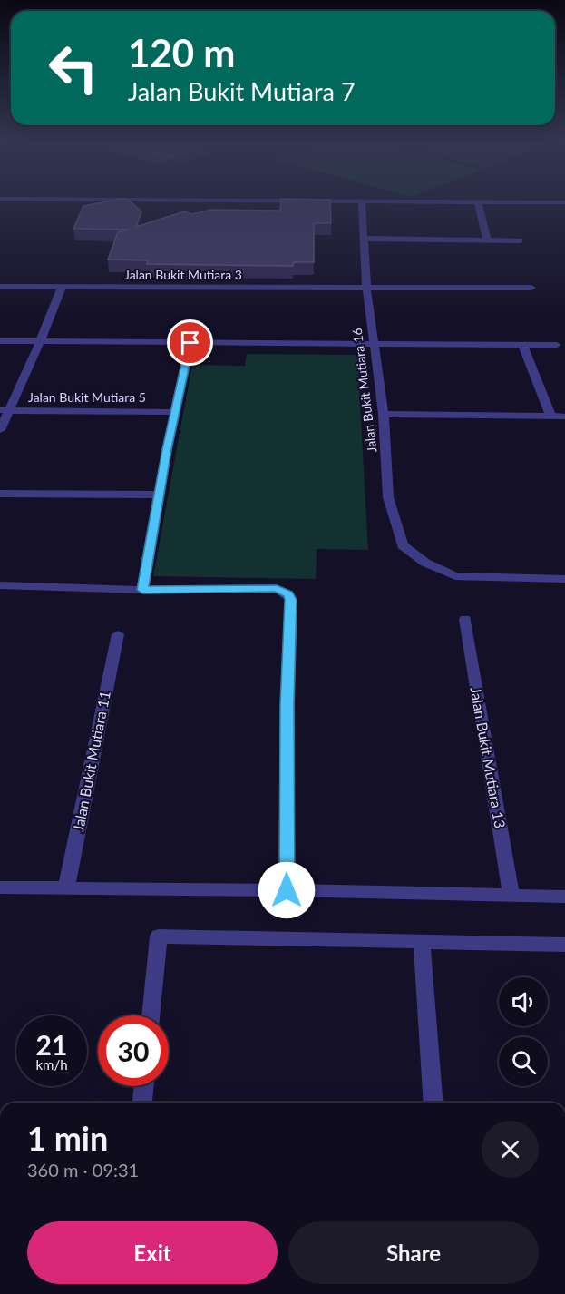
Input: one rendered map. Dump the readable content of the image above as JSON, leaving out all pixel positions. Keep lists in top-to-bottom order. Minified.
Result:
{"streets":{"street":["Jalan Bukit Mutiara 3","Jalan Bukit Mutiara 16","Jalan Bukit Mutiara 5","Jalan Bukit Mutiara 13","Jalan Bukit Mutiara 11"]},"crossings":[["Jalan Bukit Mutiara 3","Jalan Bukit Mutiara 16"]],"page":{"turn":["120 m","Jalan Bukit Mutiara 7"],"speed":"21 km/h","limit":"30","heading":["1 min","360 m · 09:31"],"buttons":["Exit","Share"]}}
